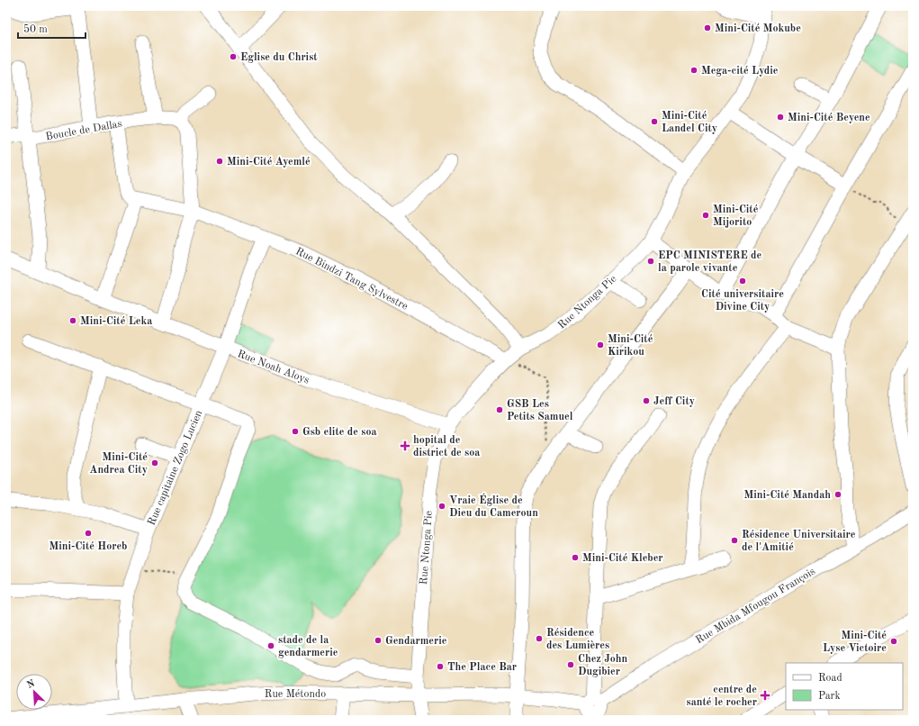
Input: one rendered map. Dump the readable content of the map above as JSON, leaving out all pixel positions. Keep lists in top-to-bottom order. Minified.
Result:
{"streets":{"street":["Boucle de Dallas","Rue Bindzi Tang Sylvestre","Rue Ntonga Pie","Rue Noah Aloys","Rue capitaine Zogo Lucien","Rue Mbida Mfougou François","Rue Métondo"]},"crossings":[["Rue Bindzi Tang Sylvestre","Rue Ntonga Pie"],["Rue Bindzi Tang Sylvestre","Rue capitaine Zogo Lucien"],["Rue Ntonga Pie","Rue Noah Aloys"],["Rue Ntonga Pie","Rue Métondo"],["Rue Noah Aloys","Rue capitaine Zogo Lucien"],["Rue capitaine Zogo Lucien","Rue Métondo"],["Rue Mbida Mfougou François","Rue Métondo"]],"places":{"other":["Mini-Cité Mokube","Eglise du Christ","Mega-cité Lydie","Mini-Cité Beyene","Mini-Cité Landel City","Mini-Cité Ayemlé","Mini-Cité Mijorito","EPC MINISTERE de la parole vivante","Cité universitaire Divine City","Mini-Cité Leka","Mini-Cité Kirikou","Jeff City","GSB Les Petits Samuel","Gsb elite de soa","Mini-Cité Andrea City","Mini-Cité Mandah","Vraie Église de Dieu du Cameroun","Mini-Cité Horeb","Résidence Universitaire de l'Amitié","Mini-Cité Kleber","Résidence des Lumières","Gendarmerie","Mini-Cité Lyse Victoire","stade de la gendarmerie","Chez John Dugibier","The Place Bar"],"health":["hopital de district de soa","centre de santé le rocher"]},"legend":["Road","Park"],"scale_bar":"50 m","north":"top left"}
